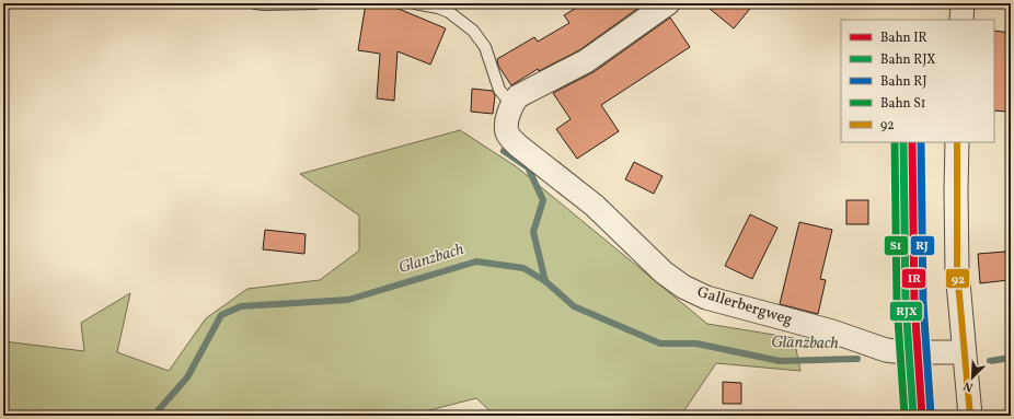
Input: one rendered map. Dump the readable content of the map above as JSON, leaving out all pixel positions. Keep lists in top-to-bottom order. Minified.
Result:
{"streets":{"street":["Gallerbergweg"]},"water":["Glanzbach"],"lines":["rail line IR","rail line RJX","rail line RJ","rail line S1","transit line 92"],"legend":["Bahn IR","Bahn RJX","Bahn RJ","Bahn S1","92"],"north":"bottom left"}
